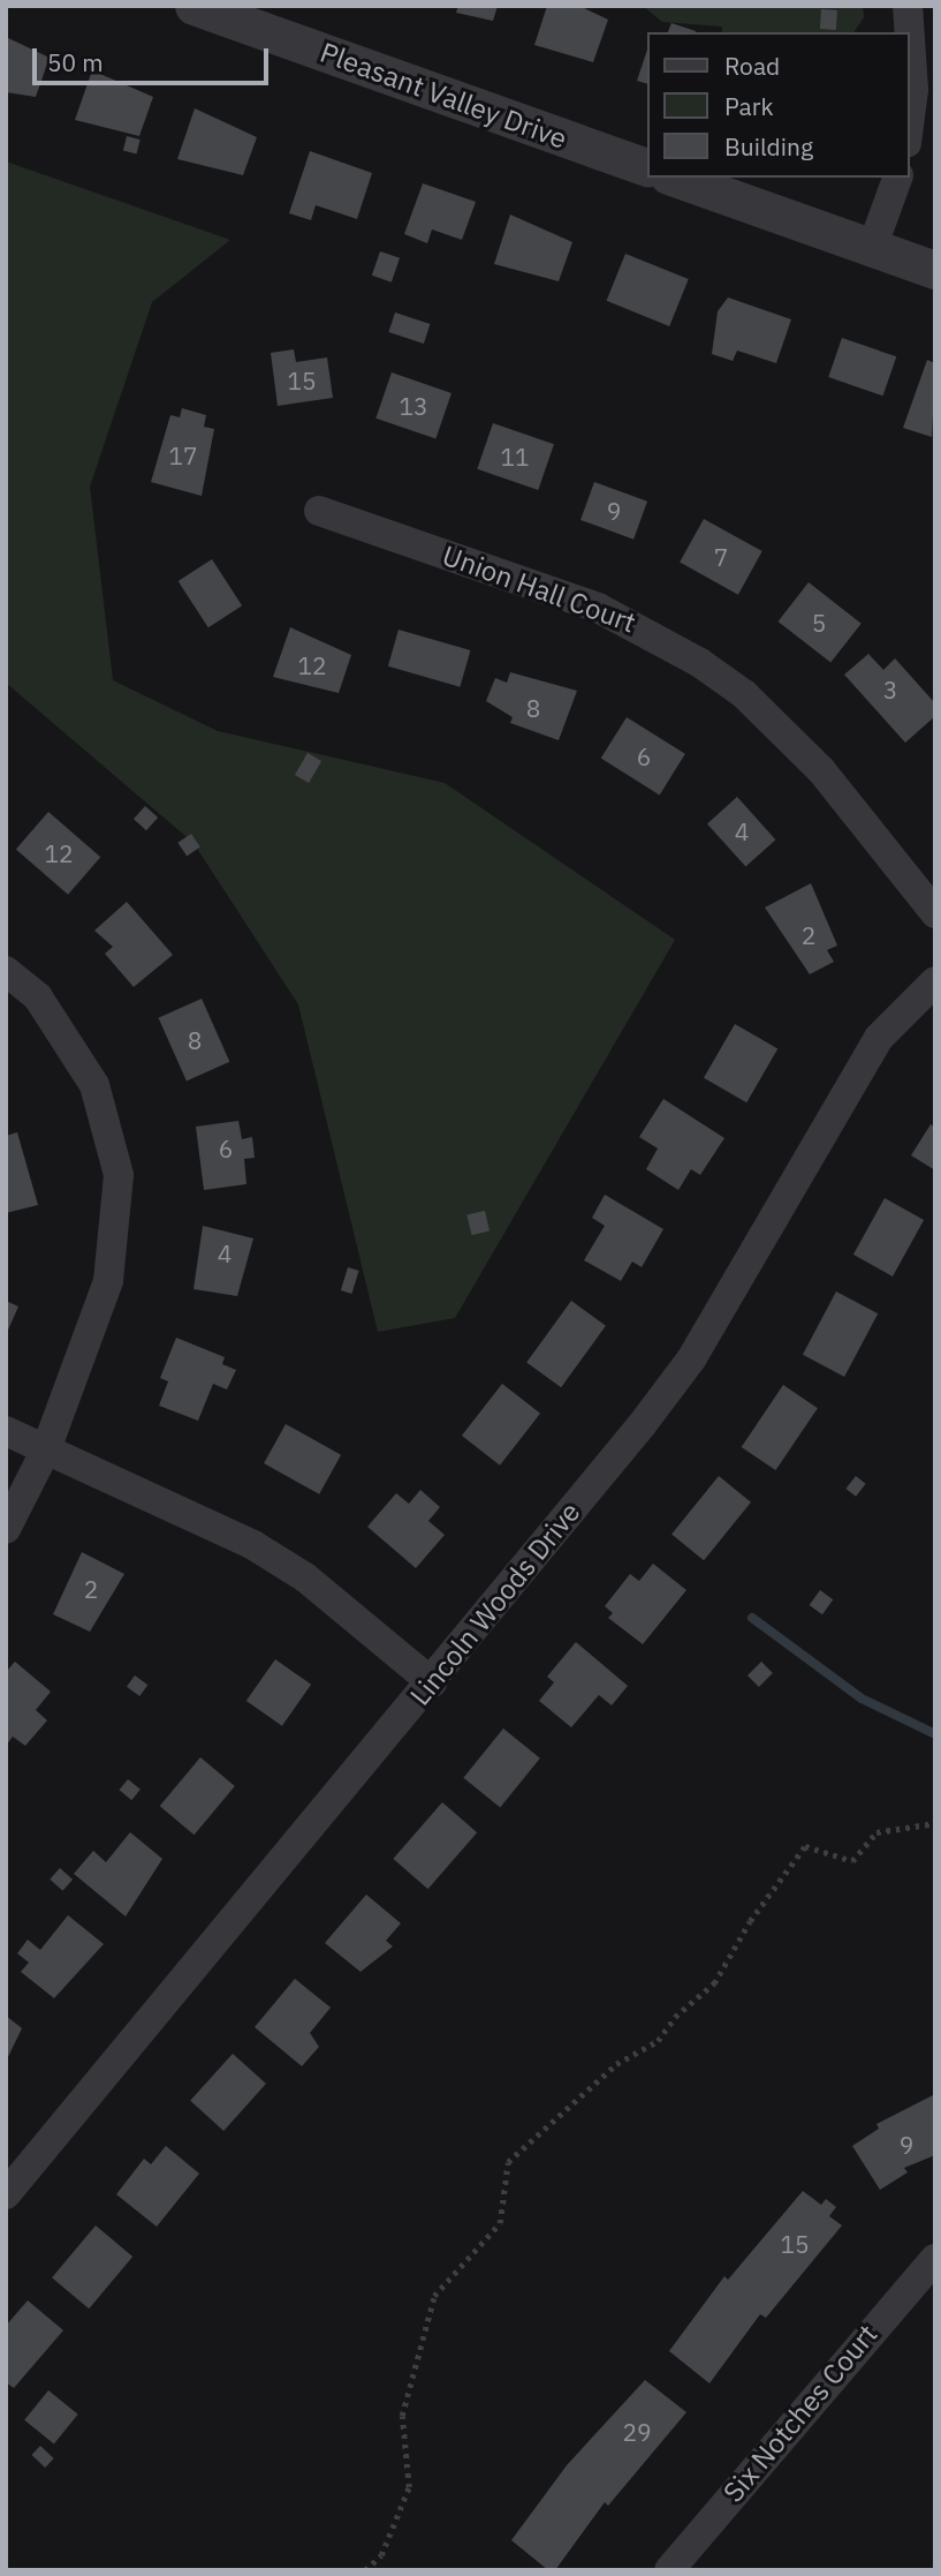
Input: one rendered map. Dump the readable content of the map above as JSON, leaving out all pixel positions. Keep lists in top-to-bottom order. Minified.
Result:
{"streets":{"street":["Pleasant Valley Drive","Union Hall Court","Lincoln Woods Drive","Six Notches Court"]},"house_numbers":["15","13","17","11","9","7","5","12","3","8","6","4","12","2","8","6","4","2","9","15","29"],"legend":["Road","Park","Building"],"scale_bar":"50 m"}
